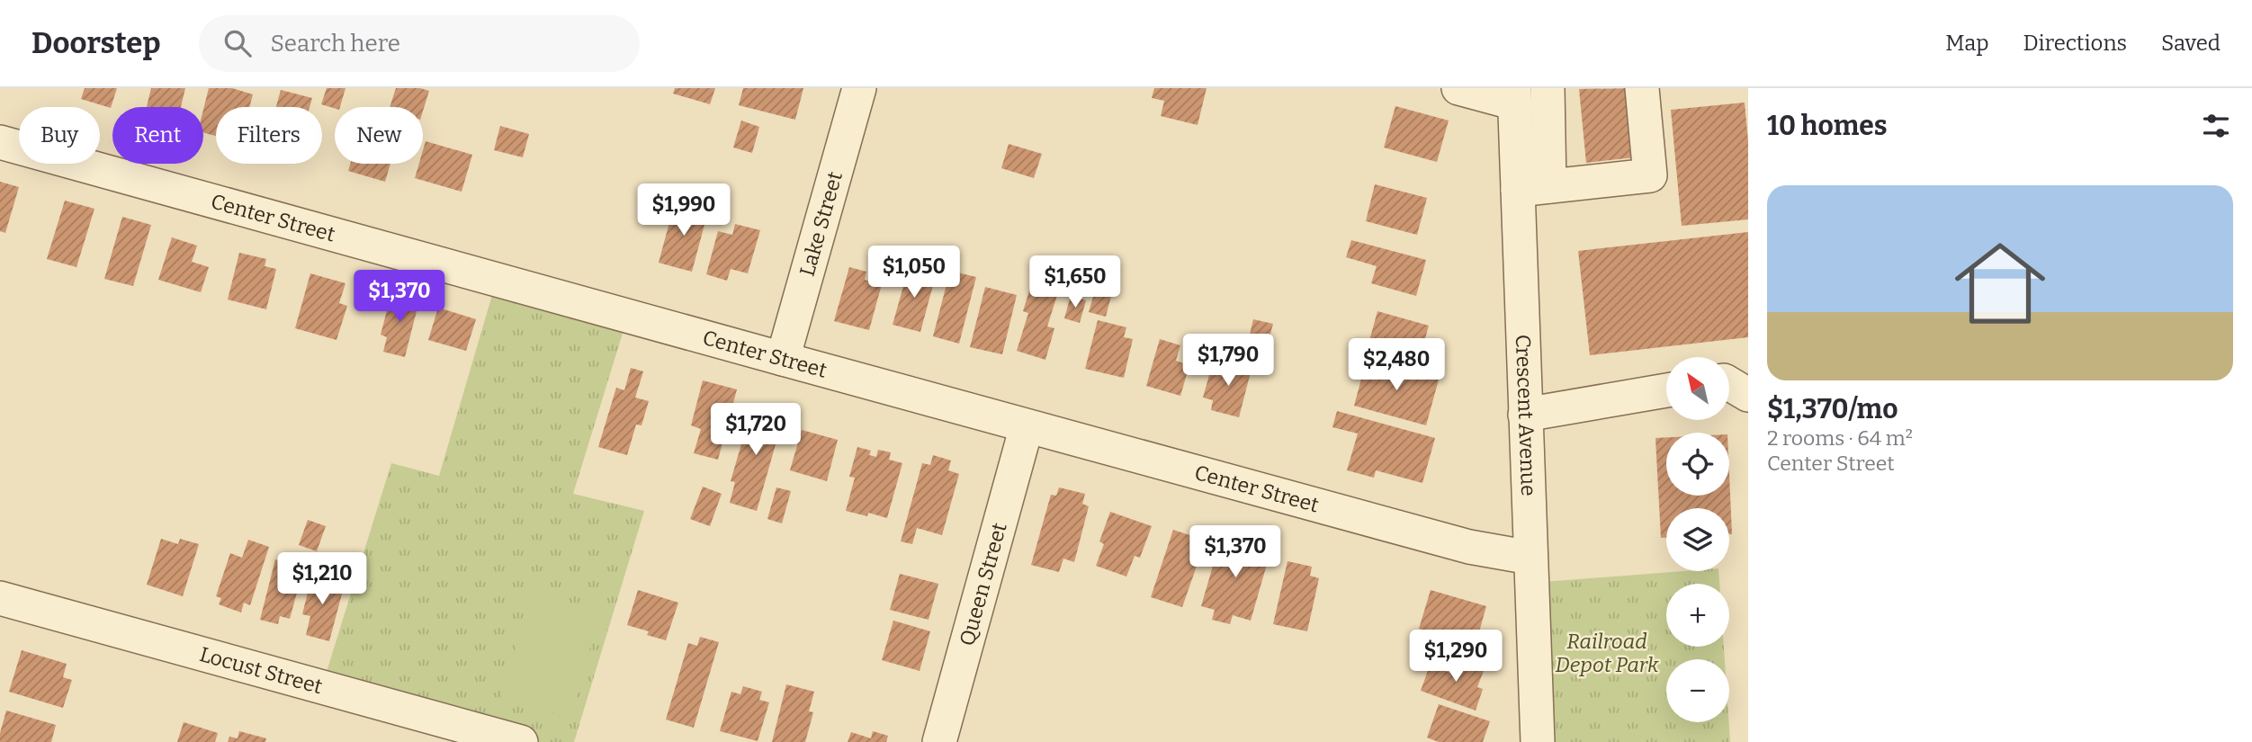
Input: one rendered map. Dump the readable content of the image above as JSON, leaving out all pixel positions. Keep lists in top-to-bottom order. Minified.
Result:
{"streets":{"street":["Center Street","Lake Street","Crescent Avenue","Queen Street","Locust Street"]},"crossings":[["Center Street","Lake Street"],["Center Street","Crescent Avenue"],["Center Street","Queen Street"]],"parks":["Railroad Depot Park"],"north":"top left","page":{"header":"Doorstep","search":"Search here","nav":["Map","Directions","Saved"],"heading":"10 homes","chip":["Buy","Rent","Filters","New"],"list":[{"name":"$1,370/mo","note":"2 rooms · 64 m² · Center Street"}],"price":["$1,990","$1,050","$1,650","$1,370","$1,790","$2,480","$1,720","$1,370","$1,210","$1,290"],"map_buttons":["+","−"]}}
